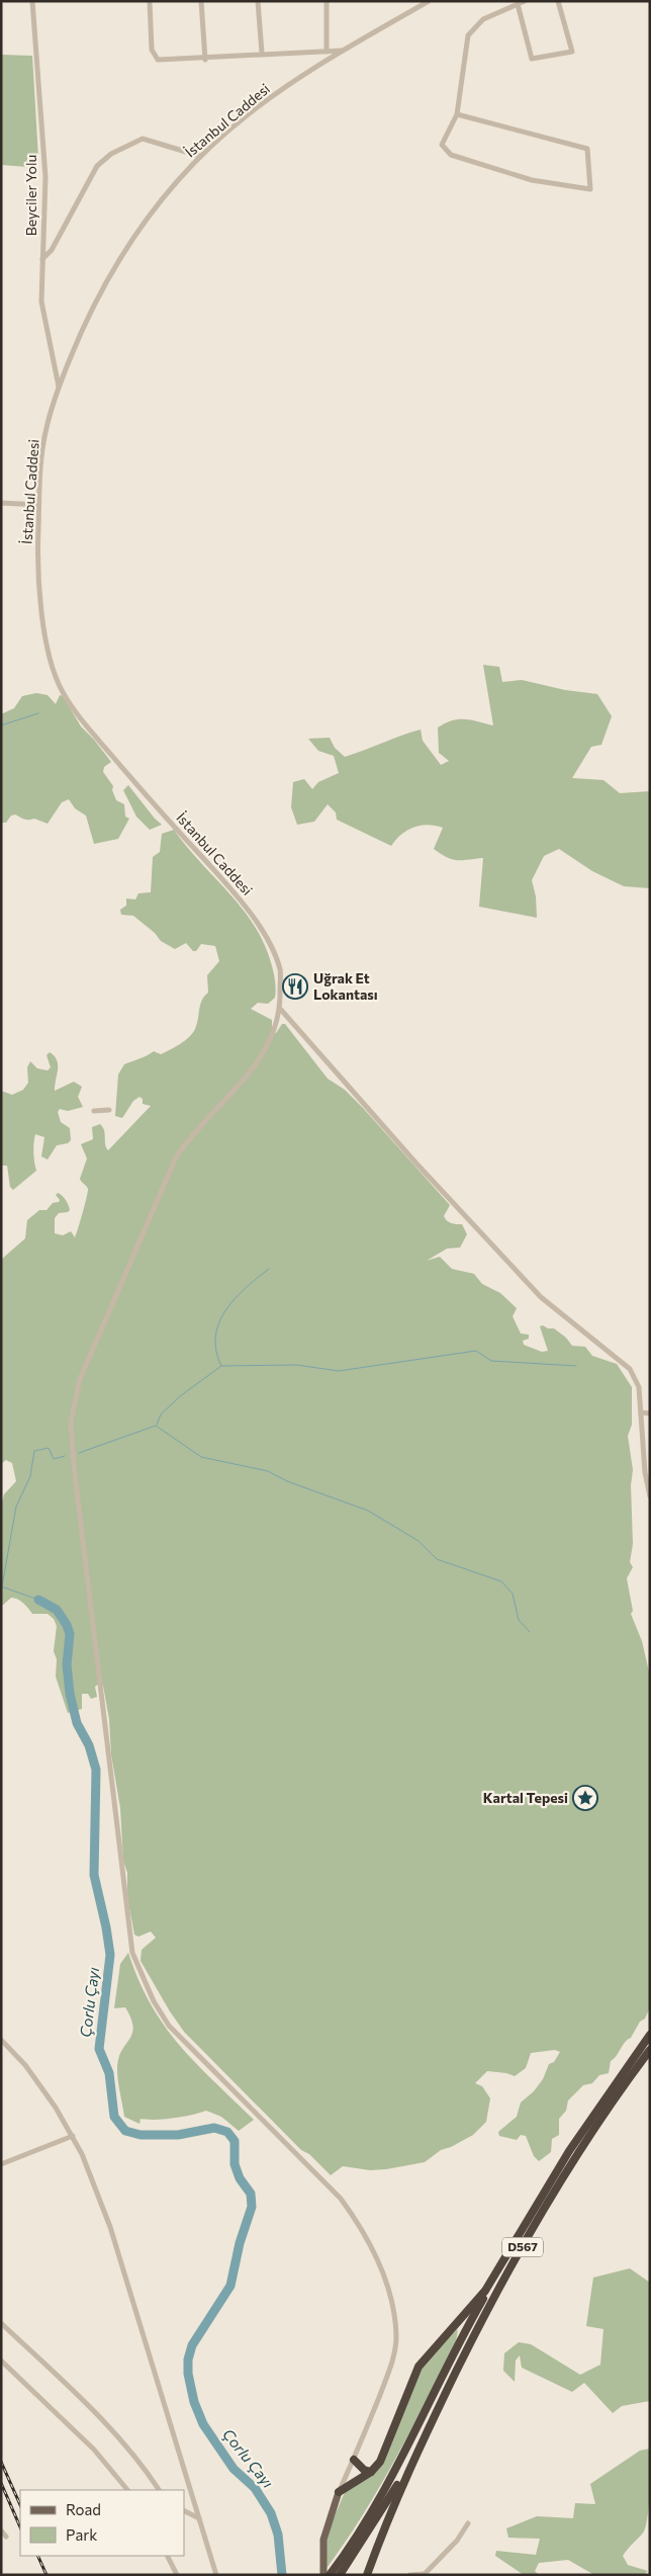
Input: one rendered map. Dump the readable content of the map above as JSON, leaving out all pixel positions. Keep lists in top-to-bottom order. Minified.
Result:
{"streets":{"highway":["D567"],"street":["İstanbul Caddesi","Beyciler Yolu"]},"crossings":[["İstanbul Caddesi","Beyciler Yolu"]],"water":["Çorlu Çayı"],"places":{"restaurant":["Uğrak Et Lokantası"],"place":["Kartal Tepesi"]},"legend":["Road","Park"]}
